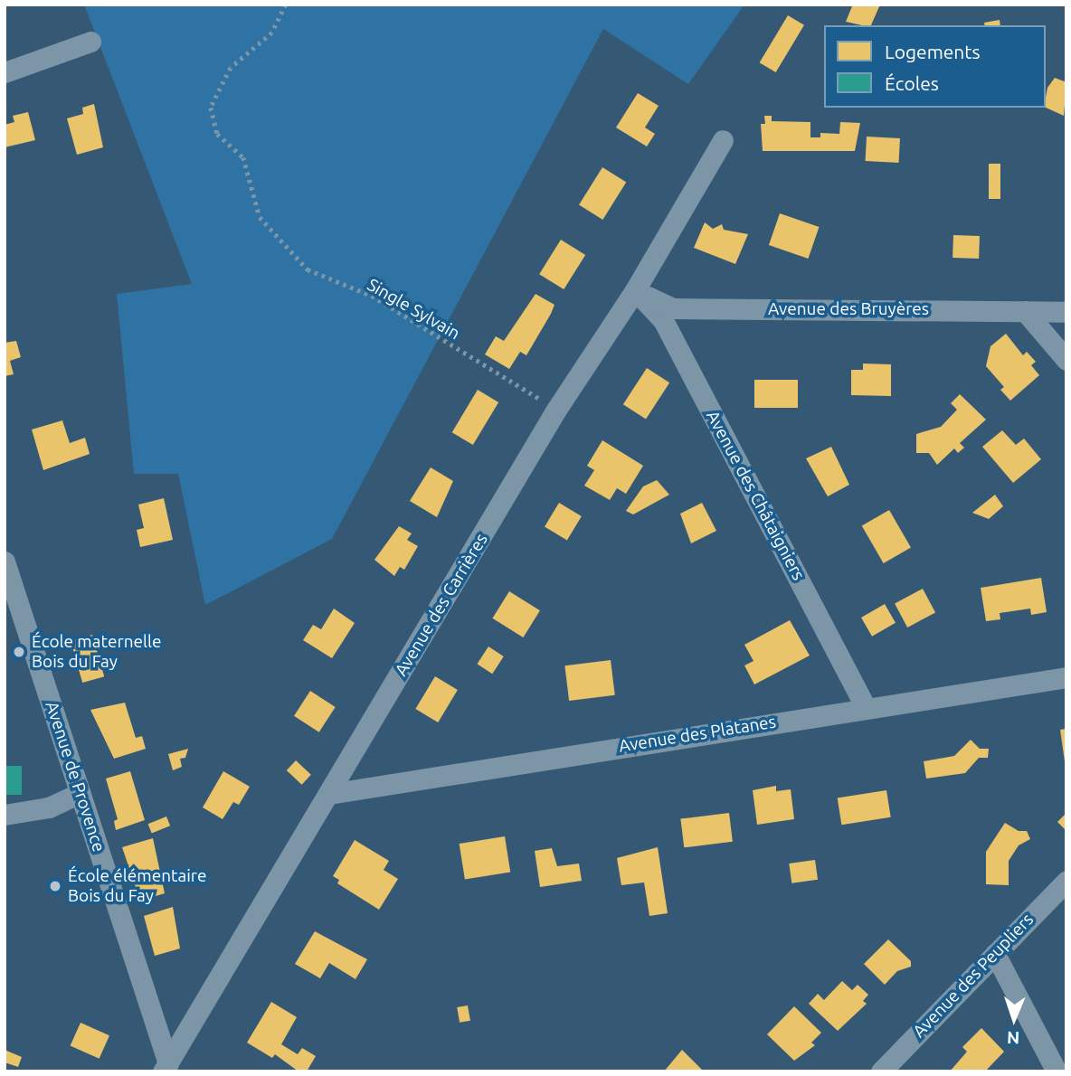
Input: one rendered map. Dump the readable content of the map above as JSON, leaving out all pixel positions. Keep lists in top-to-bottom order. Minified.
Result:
{"streets":{"street":["Avenue des Bruyères","Avenue des Châtaigniers","Avenue des Carrières","Avenue des Platanes","Avenue de Provence","Avenue des Peupliers"],"path":["Single Sylvain"]},"crossings":[["Single Sylvain","Avenue des Carrières"],["Avenue des Bruyères","Avenue des Châtaigniers"],["Avenue des Bruyères","Avenue des Carrières"],["Avenue des Châtaigniers","Avenue des Carrières"],["Avenue des Châtaigniers","Avenue des Platanes"],["Avenue des Carrières","Avenue des Platanes"],["Avenue des Carrières","Avenue de Provence"]],"places":["École maternelle Bois du Fay","École élémentaire Bois du Fay"],"legend":["Logements","Écoles"],"north":"bottom"}
